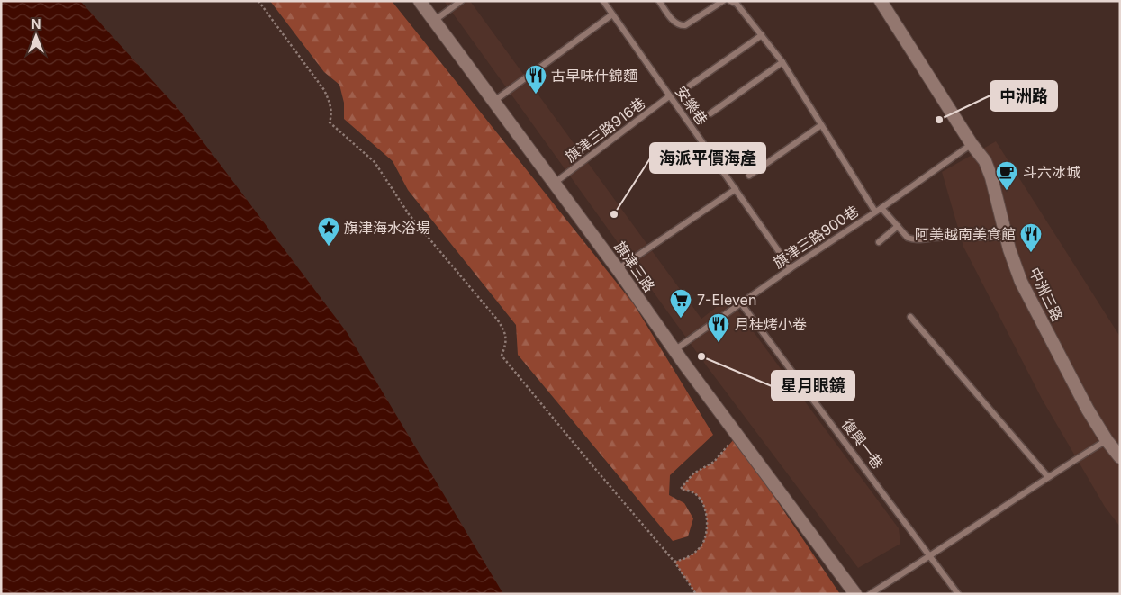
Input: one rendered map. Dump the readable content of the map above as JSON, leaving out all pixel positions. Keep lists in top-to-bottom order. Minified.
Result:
{"streets":{"street":["旗津三路","中洲三路"],"lane":["安樂巷","旗津三路916巷","旗津三路900巷","復興一巷"]},"crossings":[["安樂巷","旗津三路916巷"],["安樂巷","旗津三路900巷"],["旗津三路916巷","旗津三路"],["旗津三路900巷","旗津三路"],["旗津三路900巷","中洲三路"],["旗津三路900巷","復興一巷"]],"places":{"restaurant":["古早味什錦麵","阿美越南美食館","月桂烤小卷"],"other":["中洲路","海派平價海產","星月眼鏡"],"cafe":["斗六冰城"],"place":["旗津海水浴場"],"supermarket":["7-Eleven"]},"north":"top"}
